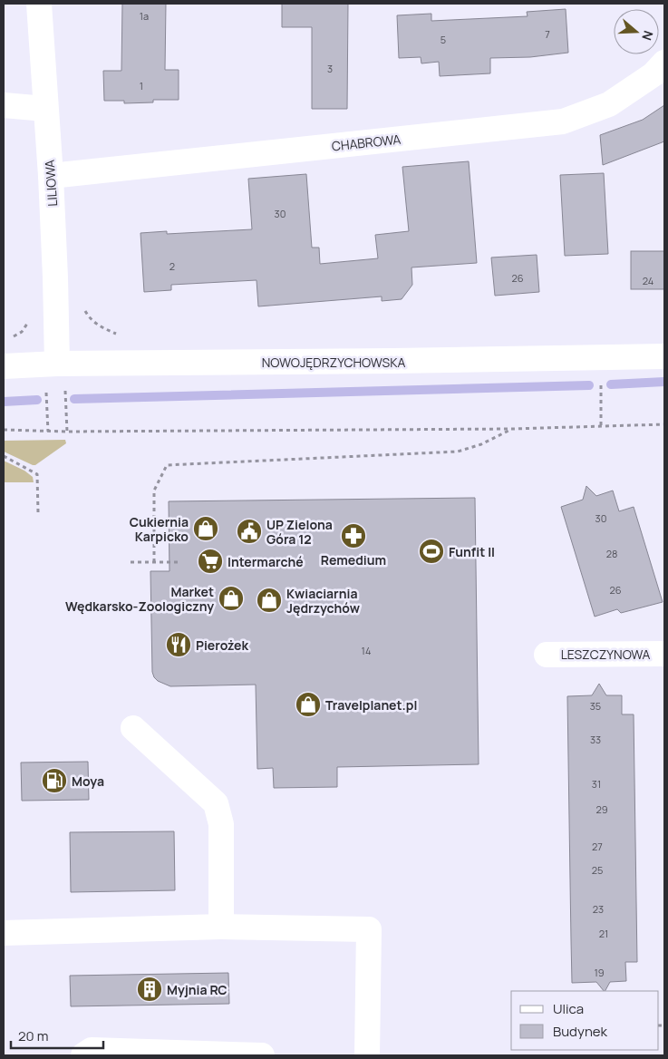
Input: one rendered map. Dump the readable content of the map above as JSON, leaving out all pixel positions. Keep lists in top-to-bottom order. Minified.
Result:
{"streets":{"street":["CHABROWA","LILIOWA","NOWOJĘDRZYCHOWSKA","LESZCZYNOWA"]},"crossings":[["CHABROWA","LILIOWA"],["LILIOWA","NOWOJĘDRZYCHOWSKA"]],"places":{"shop":["Cukiernia Karpicko","Market Wędkarsko-Zoologiczny","Kwiaciarnia Jędrzychów","Travelplanet.pl"],"public building":["UP Zielona Góra 12"],"pharmacy":["Remedium"],"sports":["Funfit II"],"supermarket":["Intermarché"],"restaurant":["Pierożek"],"fuel station":["Moya"],"building":["Myjnia RC"]},"house_numbers":["1a","7","5","3","1","30","2","26","24","30","28","26","14","35","33","31","29","27","25","23","21","19"],"legend":["Ulica","Budynek"],"scale_bar":"20 m","north":"right"}
